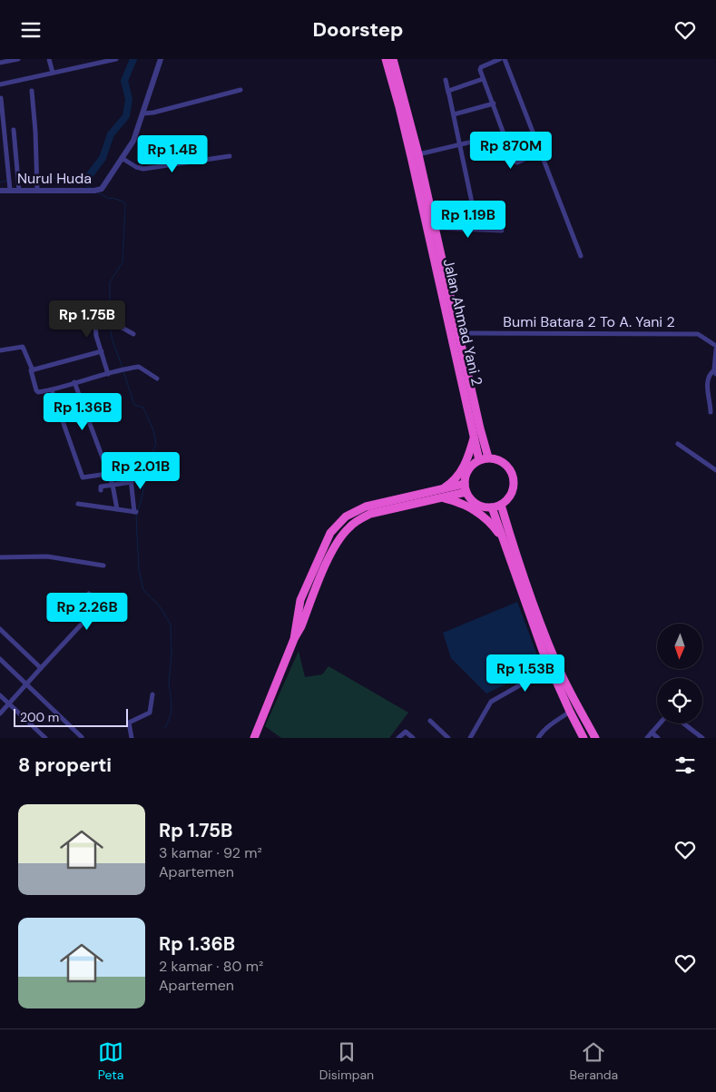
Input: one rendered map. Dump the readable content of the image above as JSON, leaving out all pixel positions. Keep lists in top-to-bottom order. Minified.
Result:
{"streets":{"highway":["Jalan Ahmad Yani 2"],"street":["Nurul Huda","Bumi Batara 2 To A. Yani 2"]},"crossings":[["Bumi Batara 2 To A. Yani 2","Jalan Ahmad Yani 2"]],"scale_bar":"200 m","north":"bottom","page":{"header":"Doorstep","price":["Rp 870M","Rp 1.4B","Rp 1.19B","Rp 1.75B","Rp 1.36B","Rp 2.01B","Rp 2.26B","Rp 1.53B"],"scale":"200 m","heading":"8 properti","list":[{"name":"Rp 1.75B","note":"3 kamar · 92 m² · Apartemen"},{"name":"Rp 1.36B","note":"2 kamar · 80 m² · Apartemen"}],"tabs":["Peta","Disimpan","Beranda"]}}
